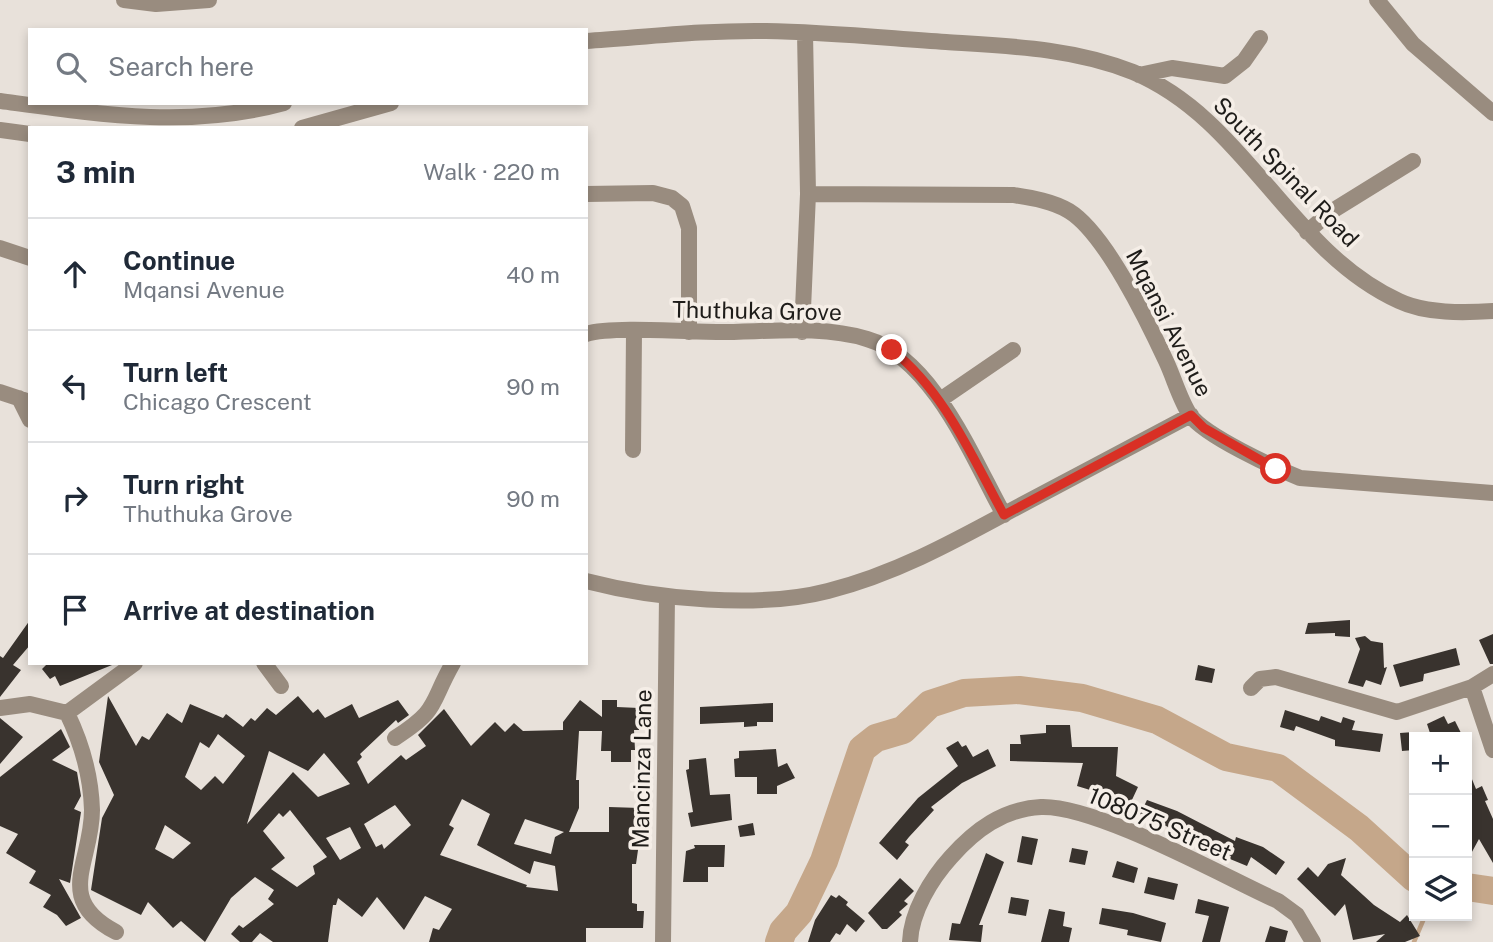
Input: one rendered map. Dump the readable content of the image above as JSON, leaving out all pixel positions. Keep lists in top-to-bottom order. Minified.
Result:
{"streets":{"street":["South Spinal Road","Thuthuka Grove","Mqansi Avenue","Mancinza Lane","108075 Street"]},"page":{"search":"Search here","heading":["3 min","Walk · 220 m"],"list":[["Continue","Mqansi Avenue","40 m"],["Turn left","Chicago Crescent","90 m"],["Turn right","Thuthuka Grove","90 m"],"Arrive at destination"],"map_buttons":["+","−"]}}
